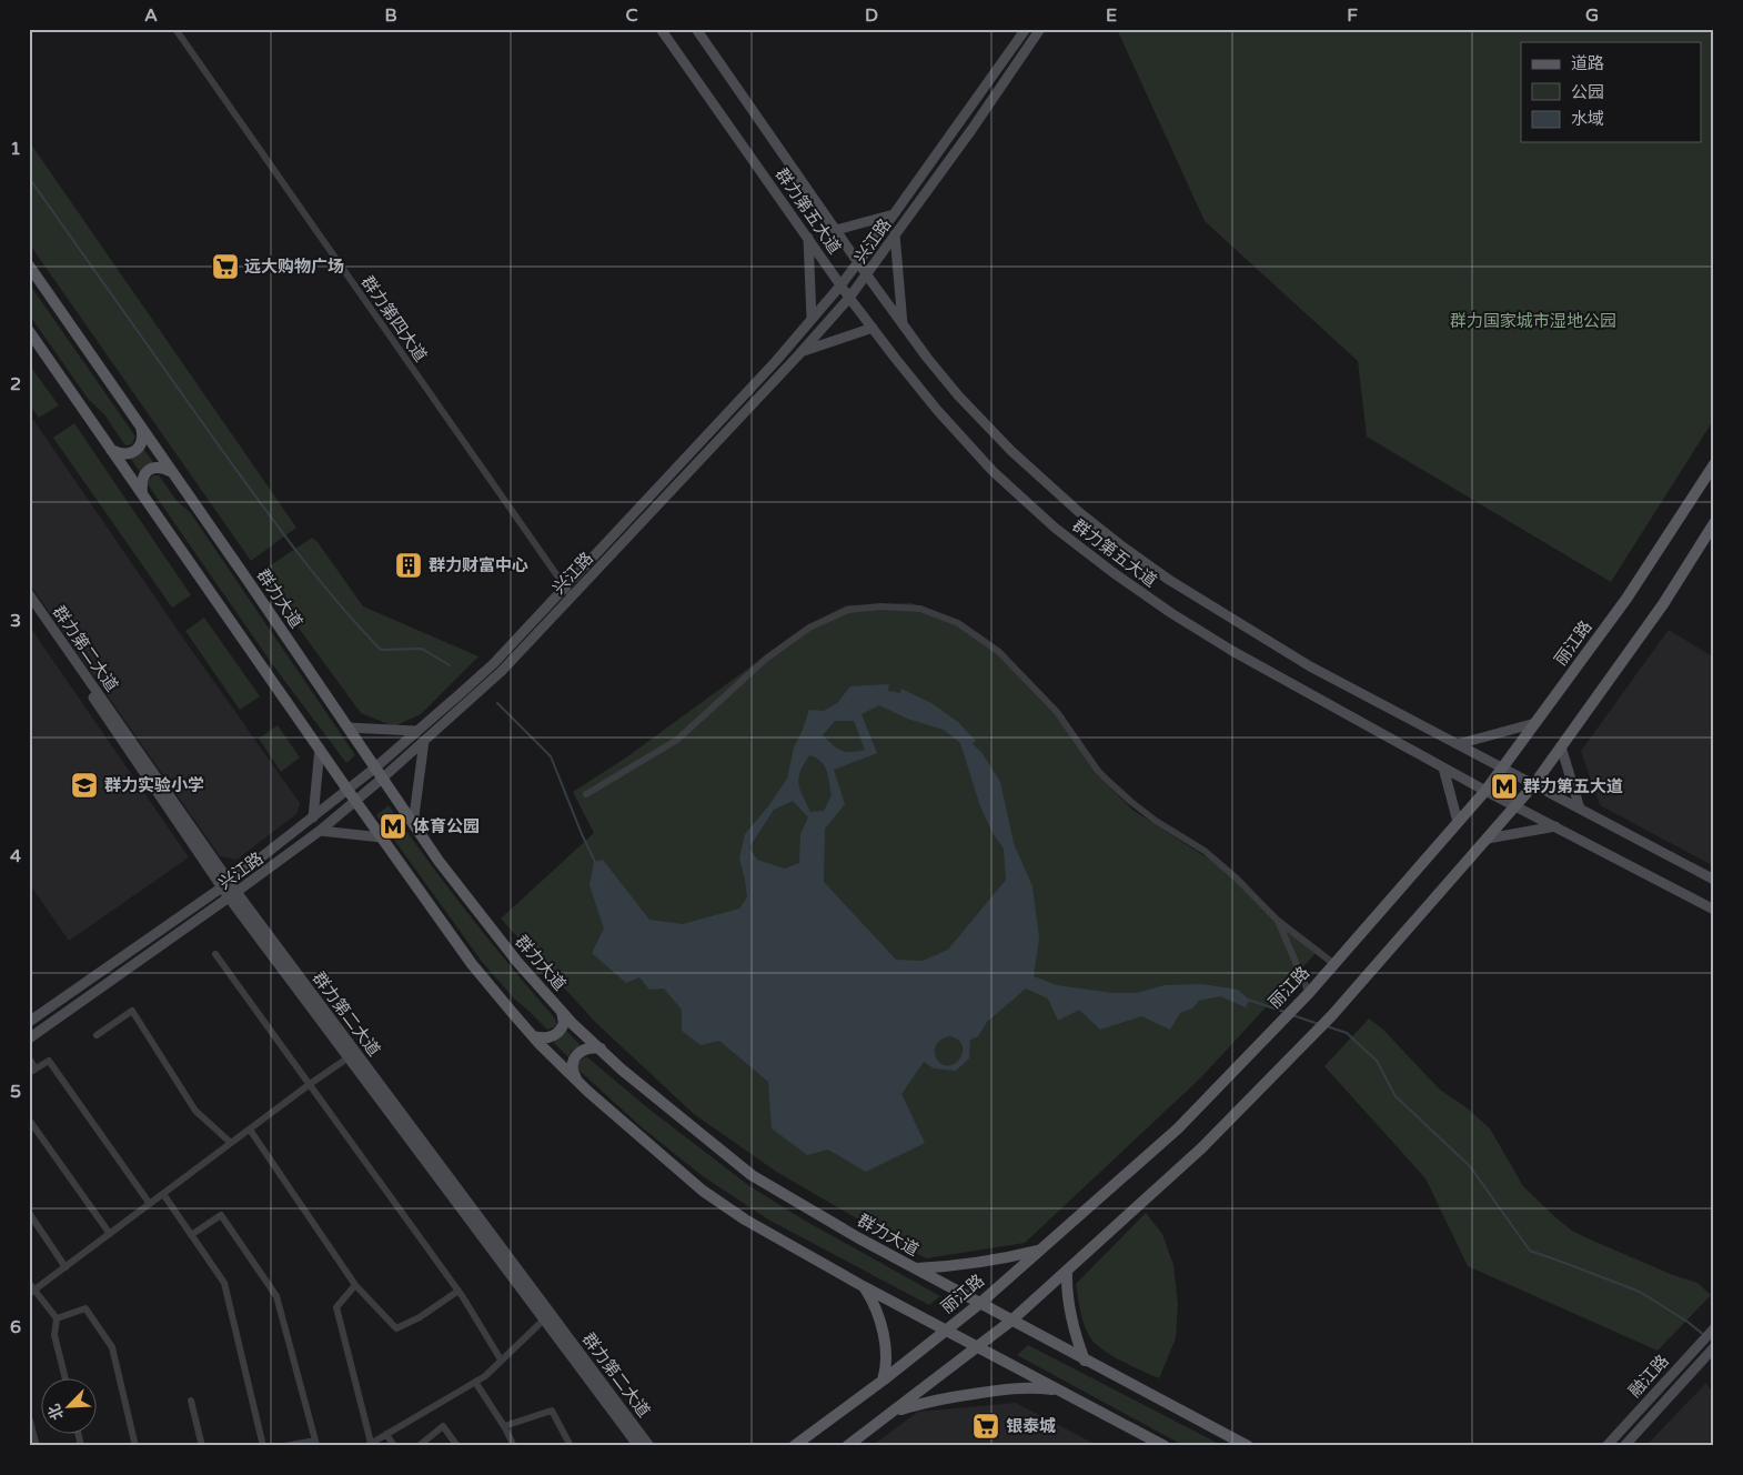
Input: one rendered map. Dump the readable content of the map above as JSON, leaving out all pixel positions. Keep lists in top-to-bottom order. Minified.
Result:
{"streets":{"main road":["群力第五大道","兴江路","群力大道","丽江路","群力第二大道","融江路"],"street":["群力第四大道"]},"crossings":[["群力第五大道","兴江路"],["群力第五大道","丽江路"],["兴江路","群力第四大道"],["兴江路","群力大道"],["兴江路","群力第二大道"],["群力大道","丽江路"]],"parks":["群力国家城市湿地公园"],"places":{"supermarket":["远大购物广场","银泰城"],"building":["群力财富中心"],"school or university":["群力实验小学"],"metro station":["群力第五大道","体育公园"]},"legend":["道路","公园","水域"],"north":"bottom left","grid":{"columns":["A","B","C","D","E","F","G"],"rows":["1","2","3","4","5","6"]}}
